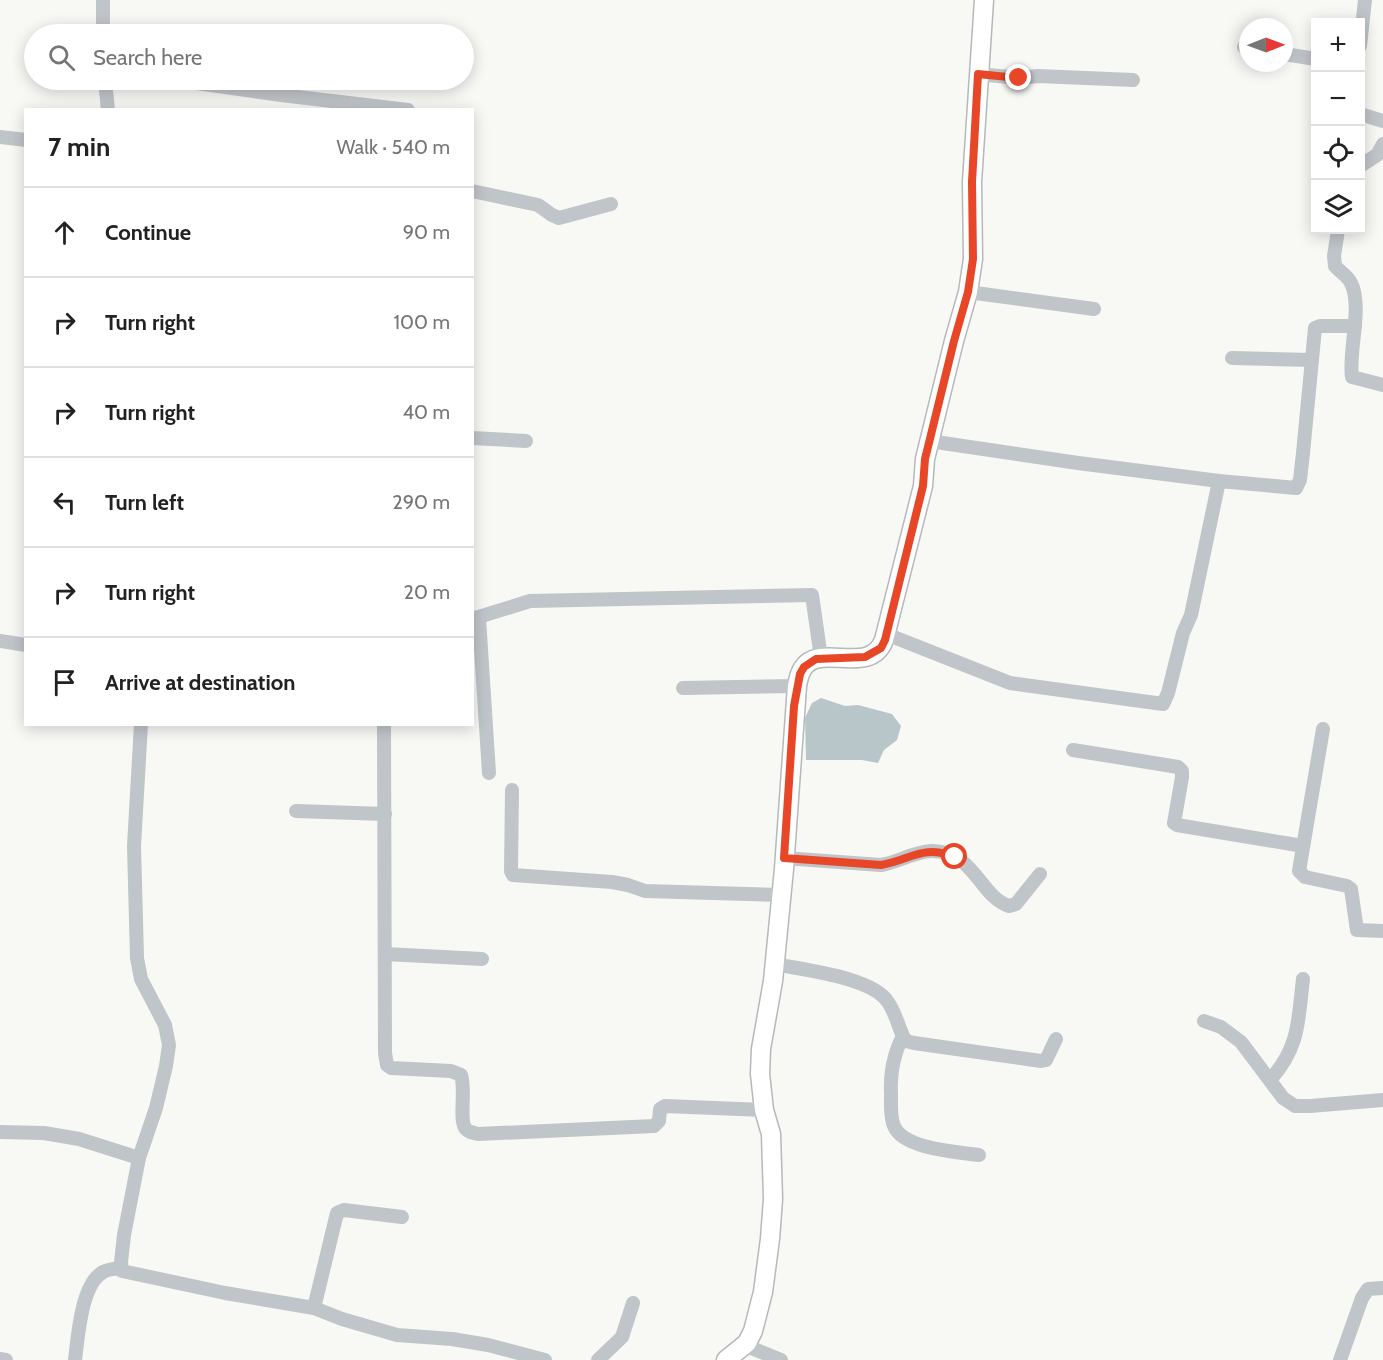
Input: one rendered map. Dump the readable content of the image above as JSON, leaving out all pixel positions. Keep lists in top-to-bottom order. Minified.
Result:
{"north":"right","page":{"map_buttons":["+","−"],"search":"Search here","heading":["7 min","Walk · 540 m"],"list":[["Continue","90 m"],["Turn right","100 m"],["Turn right","40 m"],["Turn left","290 m"],["Turn right","20 m"],"Arrive at destination"]}}
